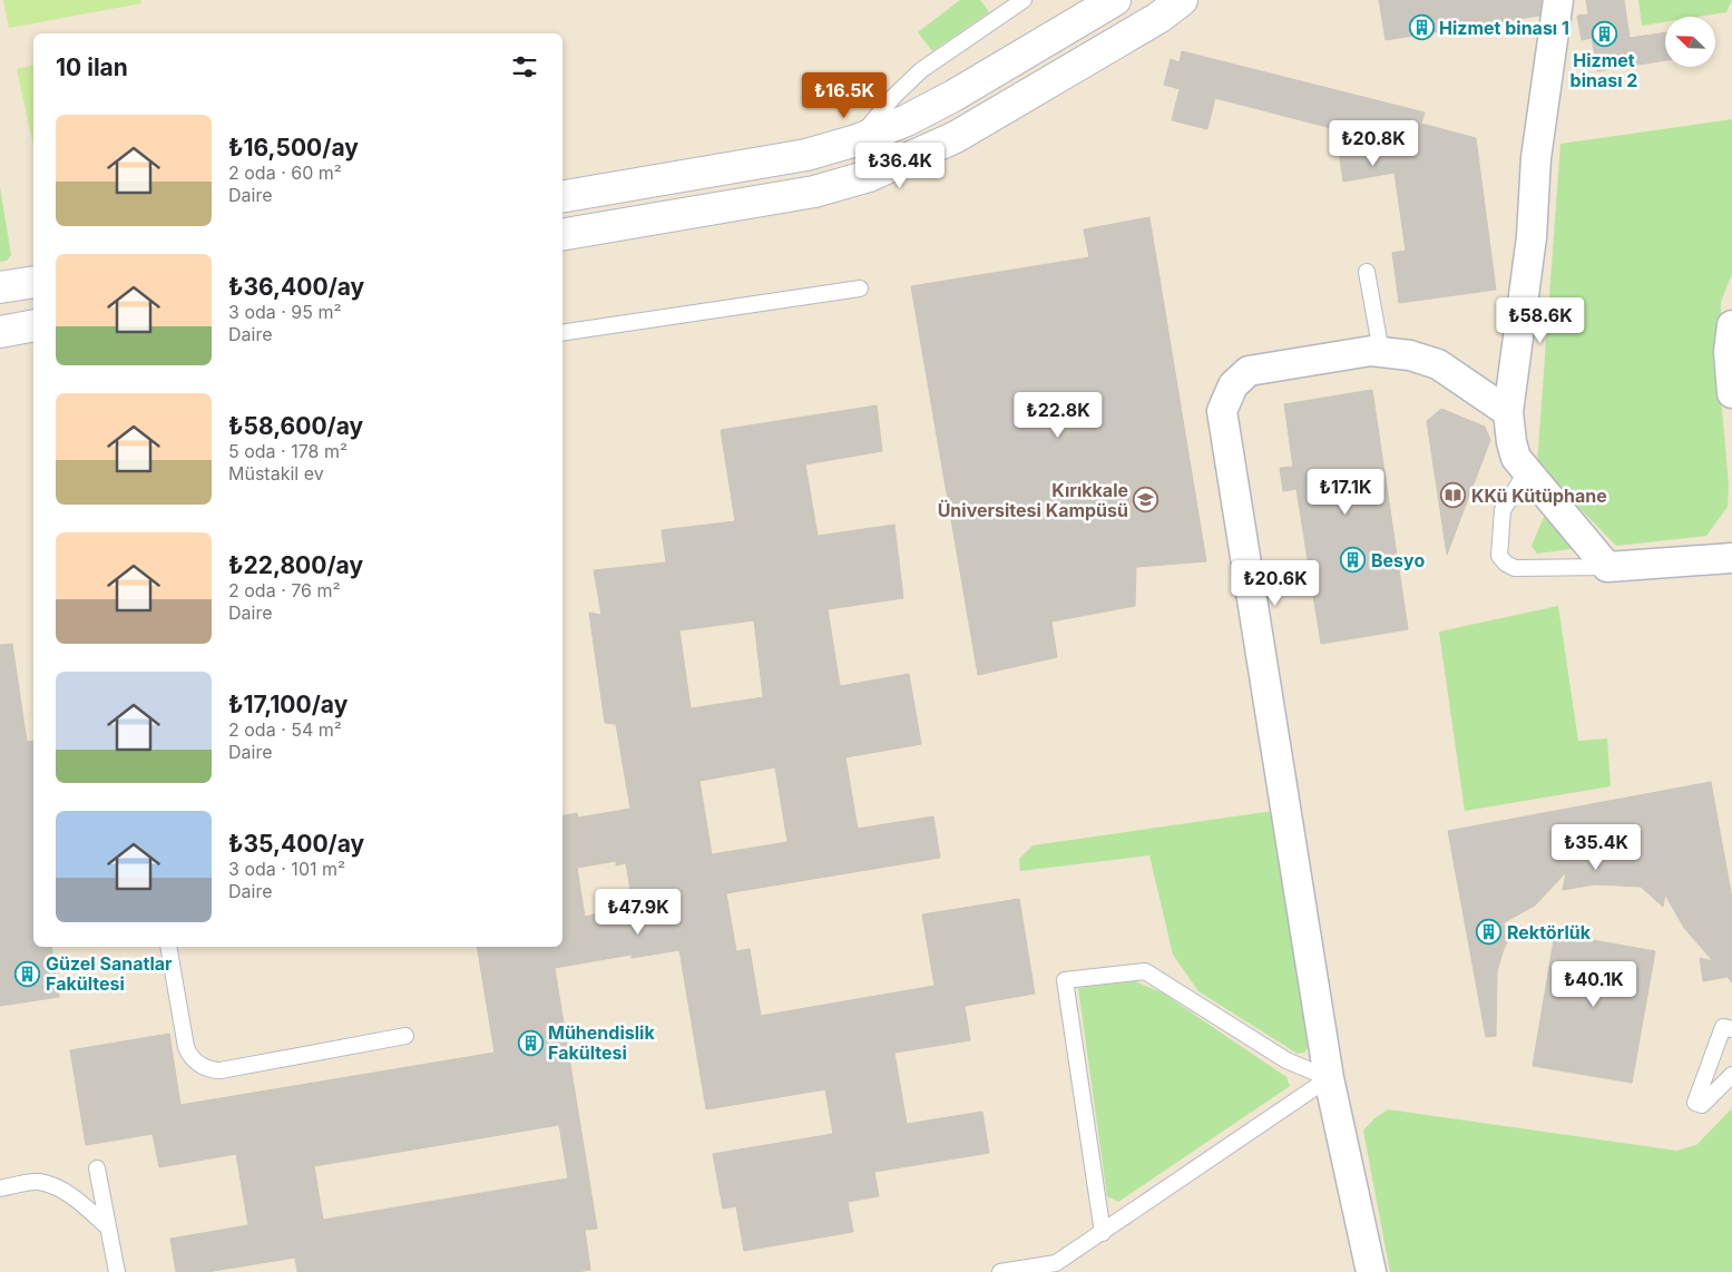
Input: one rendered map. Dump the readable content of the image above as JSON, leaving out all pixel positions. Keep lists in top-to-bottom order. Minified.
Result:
{"places":{"building":["Hizmet binası 1","Hizmet binası 2","Besyo","Rektörlük","Güzel Sanatlar Fakültesi","Mühendislik Fakültesi"],"library":["KKü Kütüphane"],"school or university":["Kırıkkale Üniversitesi Kampüsü"]},"north":"top left","page":{"heading":"10 ilan","price":["₺16.5K","₺20.8K","₺36.4K","₺58.6K","₺22.8K","₺17.1K","₺20.6K","₺35.4K","₺47.9K","₺40.1K"],"list":[{"name":"₺16,500/ay","note":"2 oda · 60 m² · Daire"},{"name":"₺36,400/ay","note":"3 oda · 95 m² · Daire"},{"name":"₺58,600/ay","note":"5 oda · 178 m² · Müstakil ev"},{"name":"₺22,800/ay","note":"2 oda · 76 m² · Daire"},{"name":"₺17,100/ay","note":"2 oda · 54 m² · Daire"},{"name":"₺35,400/ay","note":"3 oda · 101 m² · Daire"}]}}
